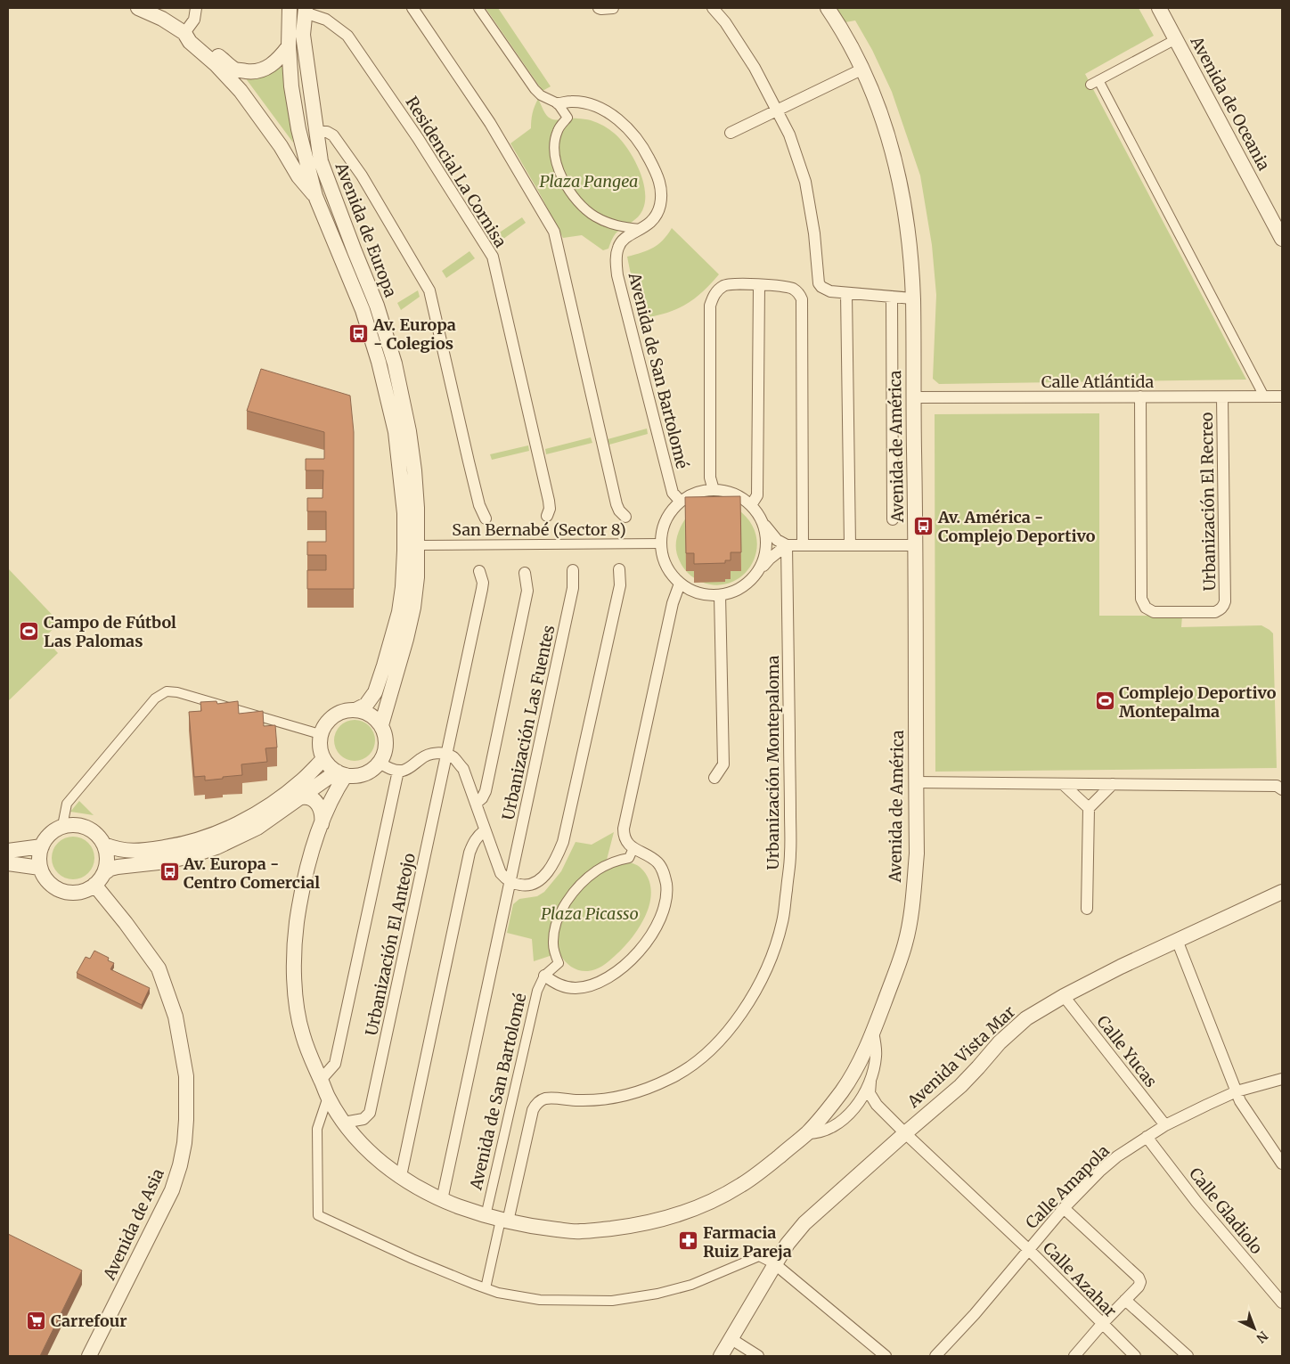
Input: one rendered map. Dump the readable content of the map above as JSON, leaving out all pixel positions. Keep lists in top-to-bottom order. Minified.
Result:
{"streets":{"street":["Avenida de Oceania","Residencial La Cornisa","Avenida de Europa","Avenida de San Bartolomé","Calle Atlántida","Avenida de América","Urbanización El Recreo","San Bernabé (Sector 8)","Urbanización Las Fuentes","Urbanización Montepaloma","Urbanización El Anteojo","Calle Yucas","Avenida Vista Mar","Calle Amapola","Calle Gladiolo","Avenida de Asia","Calle Azahar"]},"crossings":[["Residencial La Cornisa","Avenida de Europa"],["Avenida de Europa","Avenida de América"],["Avenida de Europa","San Bernabé (Sector 8)"],["Avenida de San Bartolomé","Avenida de América"],["Avenida de San Bartolomé","San Bernabé (Sector 8)"],["Calle Atlántida","Avenida de América"],["Calle Atlántida","Urbanización El Recreo"],["Avenida de América","Urbanización Montepaloma"],["Avenida de América","Urbanización El Anteojo"],["Calle Yucas","Avenida Vista Mar"],["Calle Yucas","Calle Amapola"],["Avenida Vista Mar","Calle Azahar"],["Calle Amapola","Calle Gladiolo"],["Calle Amapola","Calle Azahar"]],"parks":["Plaza Pangea","Plaza Picasso"],"places":{"bus stop":["Av. Europa - Colegios","Av. América - Complejo Deportivo","Av. Europa - Centro Comercial"],"sports":["Campo de Fútbol Las Palomas","Complejo Deportivo Montepalma"],"pharmacy":["Farmacia Ruiz Pareja"],"supermarket":["Carrefour"]},"north":"bottom right"}
